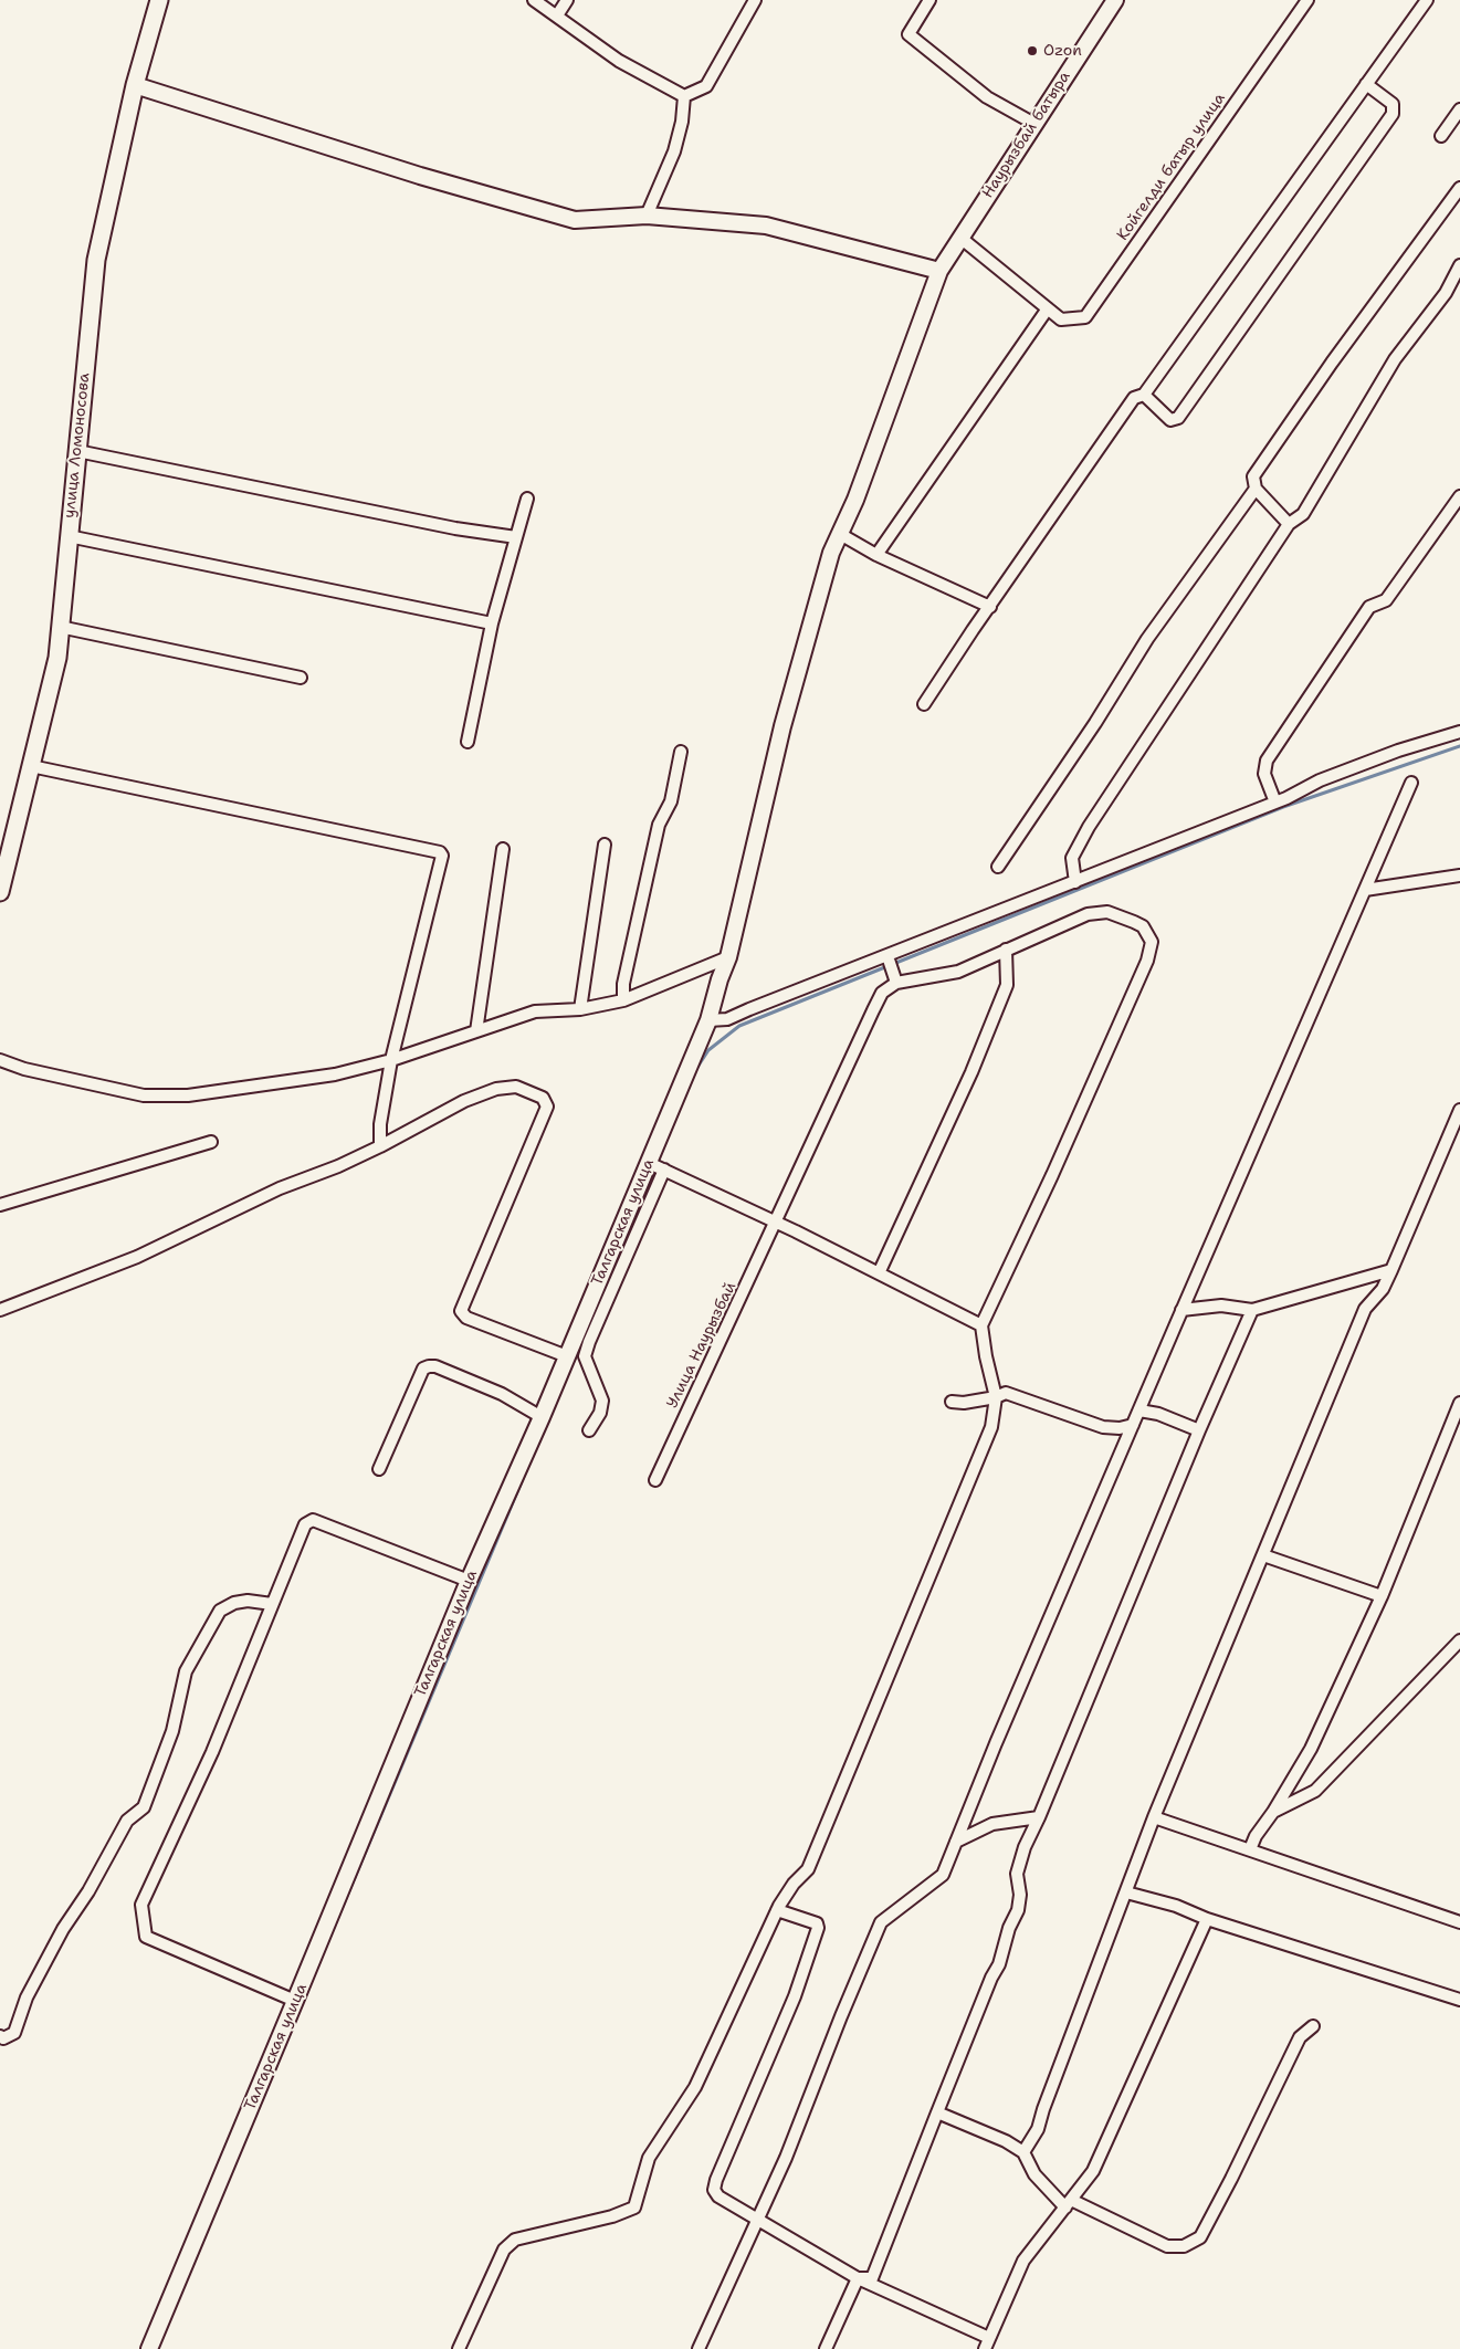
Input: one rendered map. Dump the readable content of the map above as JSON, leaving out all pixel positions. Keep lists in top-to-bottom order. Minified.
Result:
{"streets":{"main road":["улица Ломоносова"],"street":["Наурызбай батыра","Койгелди батыр улица","Талгарская улица","Улица Наурызбай"]},"crossings":[["Наурызбай батыра","Койгелди батыр улица"],["Наурызбай батыра","Талгарская улица"]],"places":["Ozon"]}
